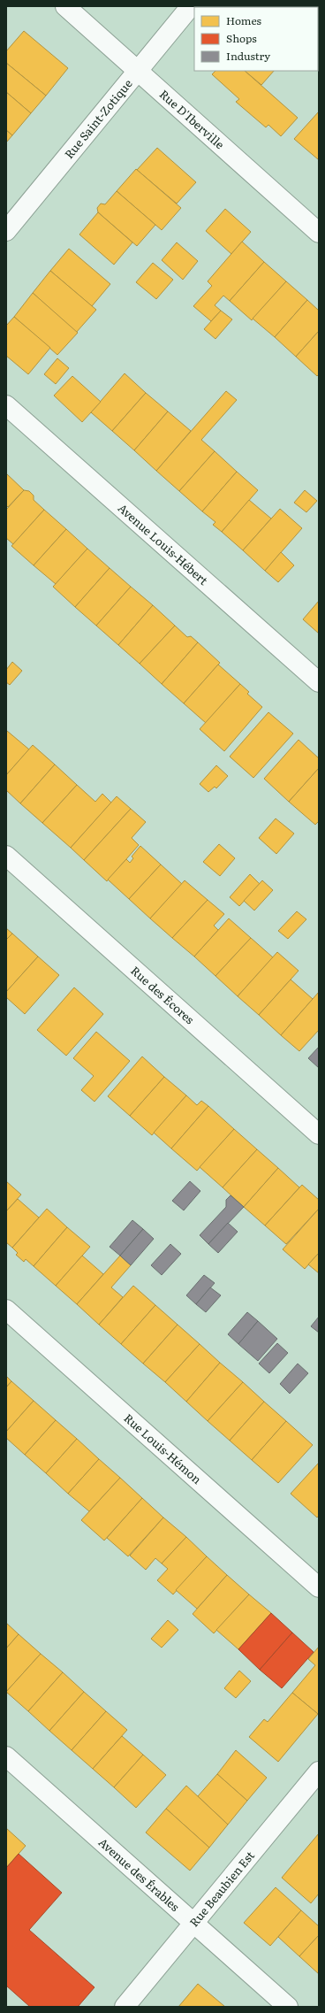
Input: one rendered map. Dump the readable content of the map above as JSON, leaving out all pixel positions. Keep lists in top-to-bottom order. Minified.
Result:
{"streets":{"street":["Rue Saint-Zotique","Rue D'Iberville","Avenue Louis-Hébert","Rue des Écores","Rue Louis-Hémon","Avenue des Érables","Rue Beaubien Est"]},"crossings":[["Rue Saint-Zotique","Rue D'Iberville"],["Avenue des Érables","Rue Beaubien Est"]],"legend":["Homes","Shops","Industry"]}
